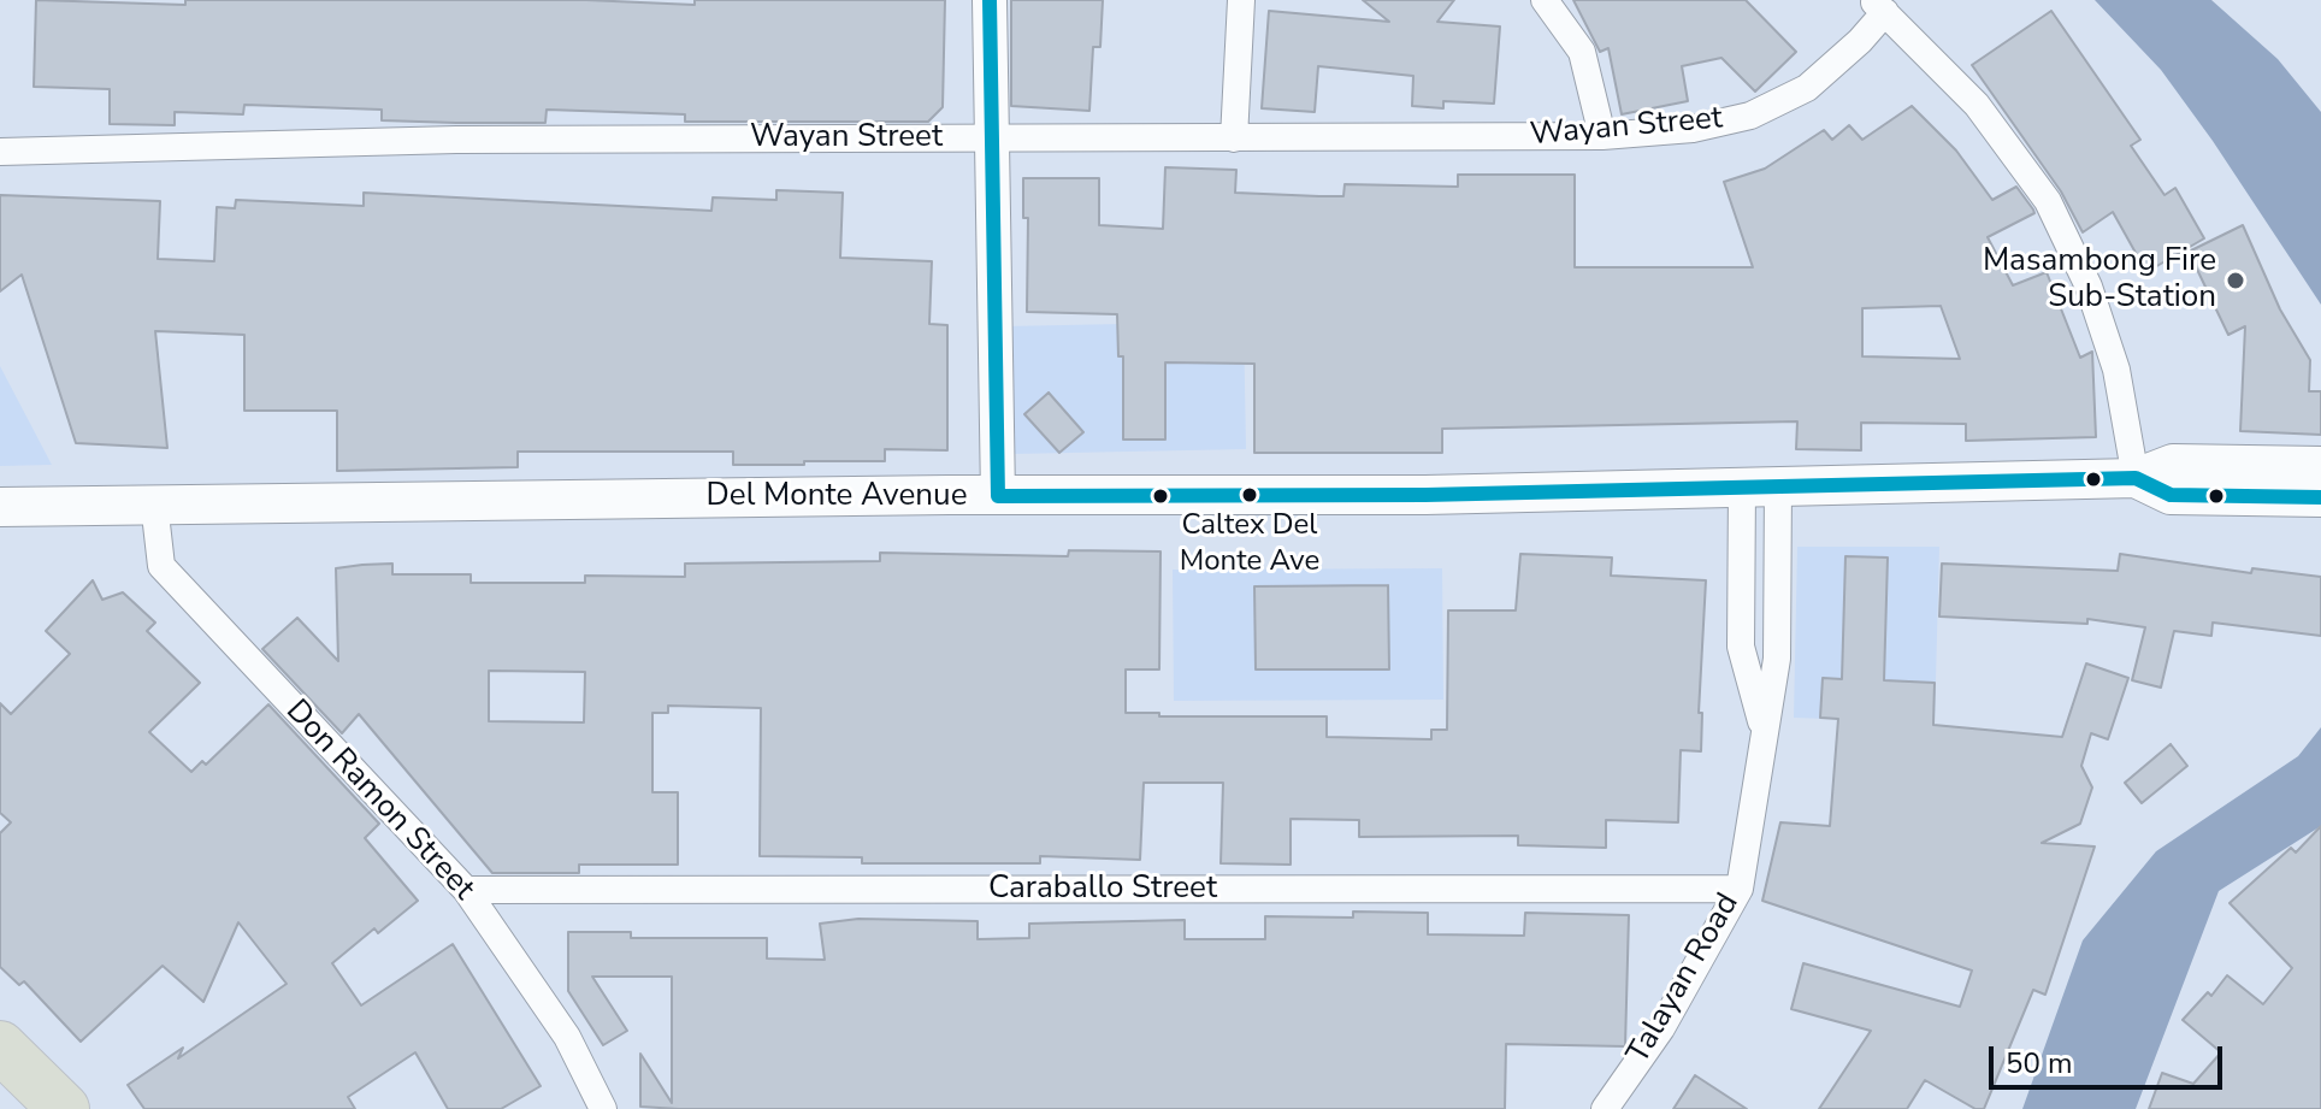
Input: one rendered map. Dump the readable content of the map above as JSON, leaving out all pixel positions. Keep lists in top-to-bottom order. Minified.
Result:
{"streets":{"main road":["Del Monte Avenue"],"street":["Wayan Street","Don Ramon Street","Caraballo Street","Talayan Road"]},"crossings":[["Del Monte Avenue","Don Ramon Street"],["Del Monte Avenue","Talayan Road"],["Don Ramon Street","Caraballo Street"],["Caraballo Street","Talayan Road"]],"places":["Masambong Fire Sub-Station","Caltex Del Monte Ave"],"scale_bar":"50 m"}
